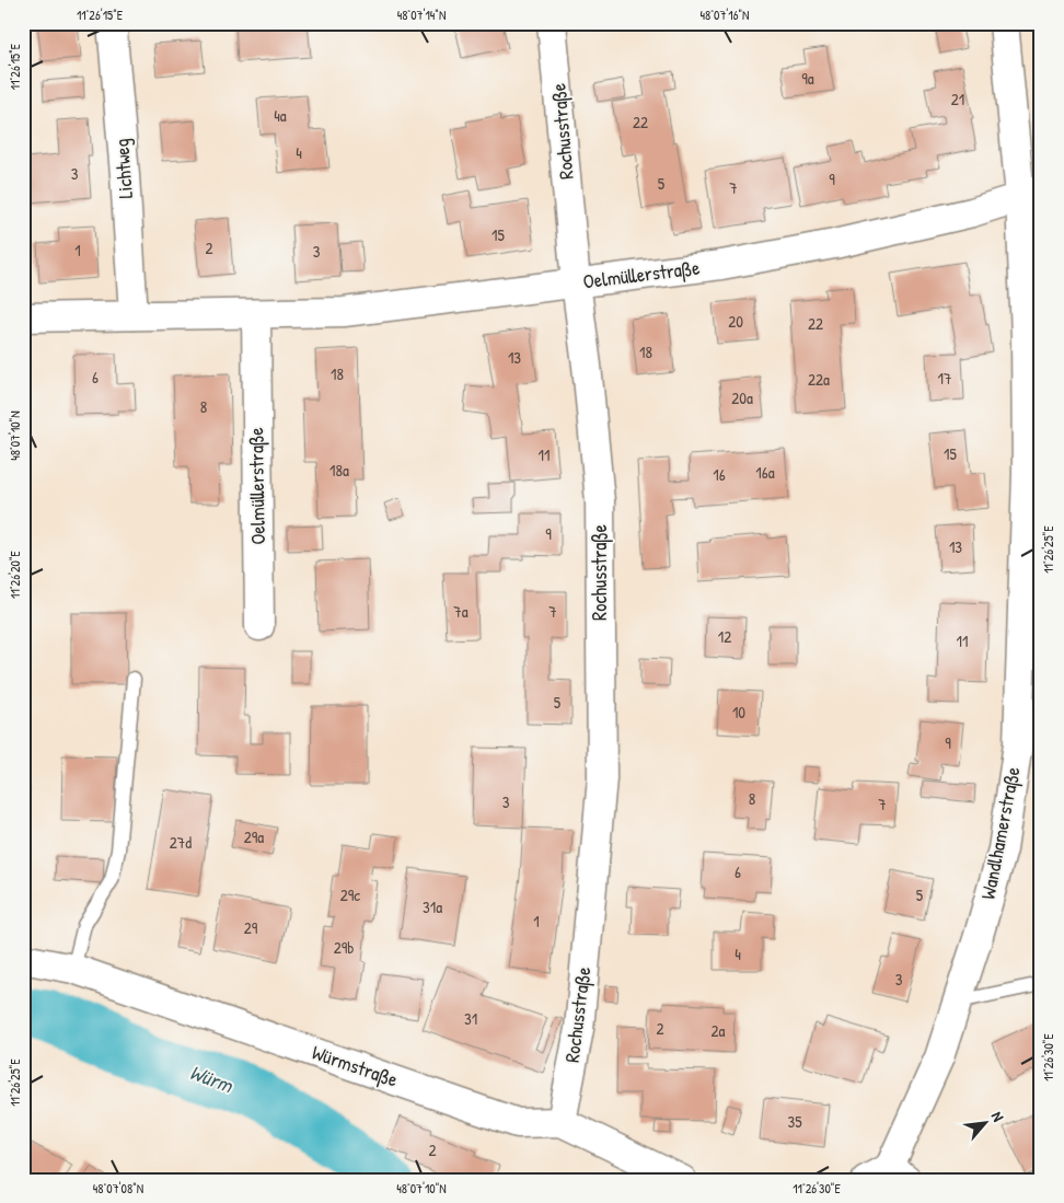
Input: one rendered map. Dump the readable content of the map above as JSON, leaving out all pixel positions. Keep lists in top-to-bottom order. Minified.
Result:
{"streets":{"street":["Rochusstraße","Lichtweg","Oelmüllerstraße","Wandlhamerstraße","Würmstraße"]},"crossings":[["Rochusstraße","Oelmüllerstraße"],["Rochusstraße","Würmstraße"],["Lichtweg","Oelmüllerstraße"],["Oelmüllerstraße","Wandlhamerstraße"]],"water":["Würm"],"house_numbers":["9a","21","4a","22","4","3","9","5","7","15","2","1","3","20","22","18","13","18","6","17","22a","20a","8","15","11","18a","16a","16","9","13","7a","7","12","11","5","10","9","8","3","7","29a","27d","6","29c","5","31a","1","29","29b","4","3","31","2","2a","35","2"],"north":"top right","coordinates":["11°26'15\"E","48°07'14\"N","48°07'16\"N","48°07'10\"N","11°26'25\"E","11°26'20\"E","11°26'30\"E","48°07'08\"N"]}
